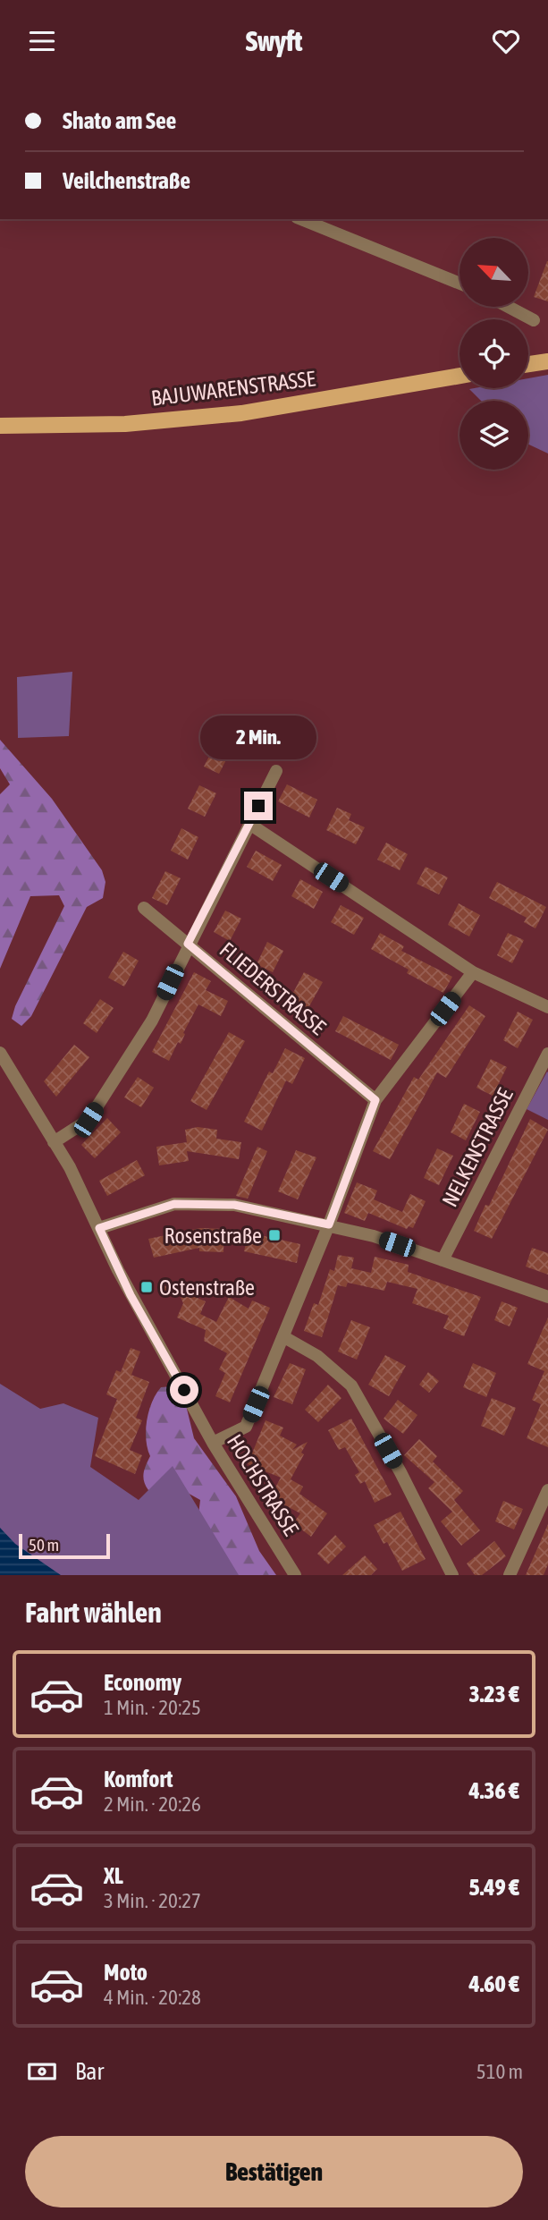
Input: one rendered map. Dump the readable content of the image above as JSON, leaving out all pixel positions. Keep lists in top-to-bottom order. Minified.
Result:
{"streets":{"main road":["BAJUWARENSTRASSE"],"street":["FLIEDERSTRASSE","NELKENSTRASSE","HOCHSTRASSE"]},"places":{"transit":["Rosenstraße","Ostenstraße"]},"scale_bar":"50 m","north":"top left","page":{"header":"Swyft","banner":["Shato am See","Veilchenstraße"],"bubble":"2 Min.","scale":"50 m","heading":"Fahrt wählen","list":[{"name":"Economy","note":"1 Min. · 20:25","value":"3.23 €"},{"name":"Komfort","note":"2 Min. · 20:26","value":"4.36 €"},{"name":"XL","note":"3 Min. · 20:27","value":"5.49 €"},{"name":"Moto","note":"4 Min. · 20:28","value":"4.60 €"}],"pay":["Bar","510 m"],"buttons":"Bestätigen"}}
